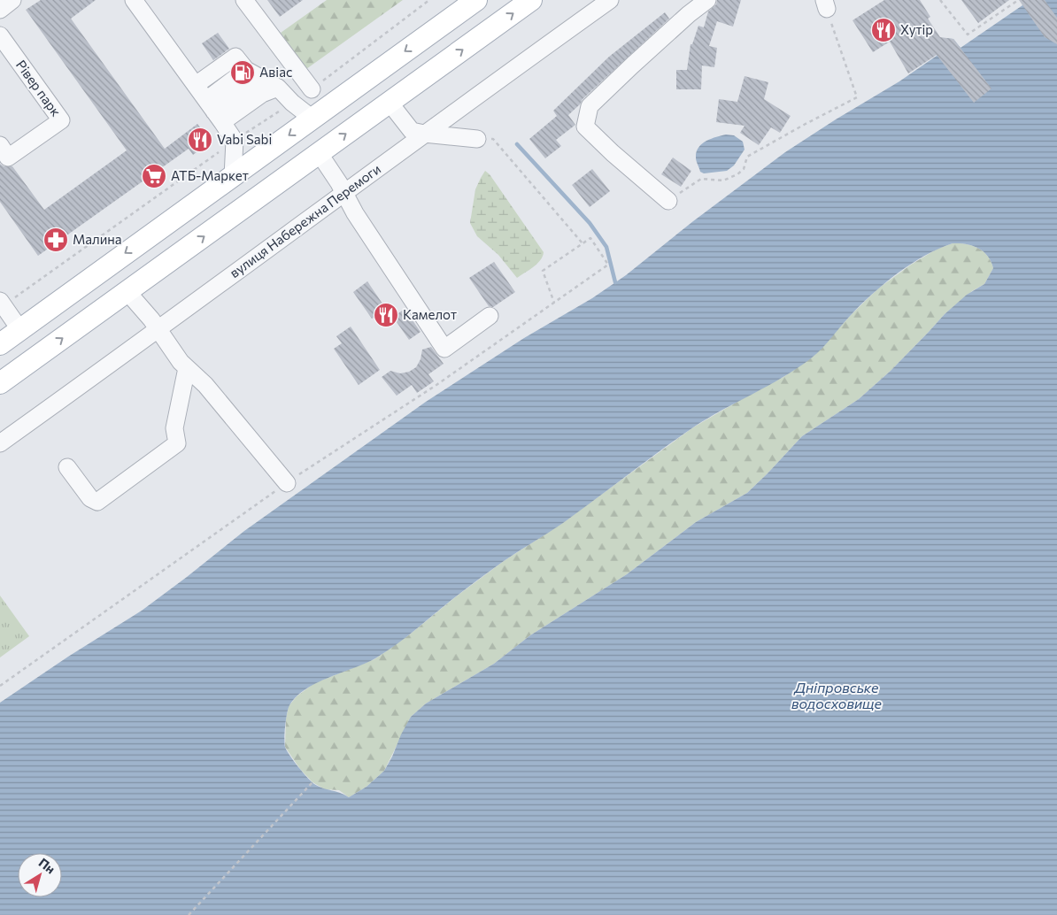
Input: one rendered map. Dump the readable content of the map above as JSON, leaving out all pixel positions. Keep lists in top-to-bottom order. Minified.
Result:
{"streets":{"street":["Рівер парк","вулиця Набережна Перемоги"]},"water":["Дніпровське водосховище"],"places":{"restaurant":["Хутір","Vabi Sabi","Камелот"],"fuel station":["Авіас"],"supermarket":["АТБ-Маркет"],"pharmacy":["Малина"]},"north":"top right"}
